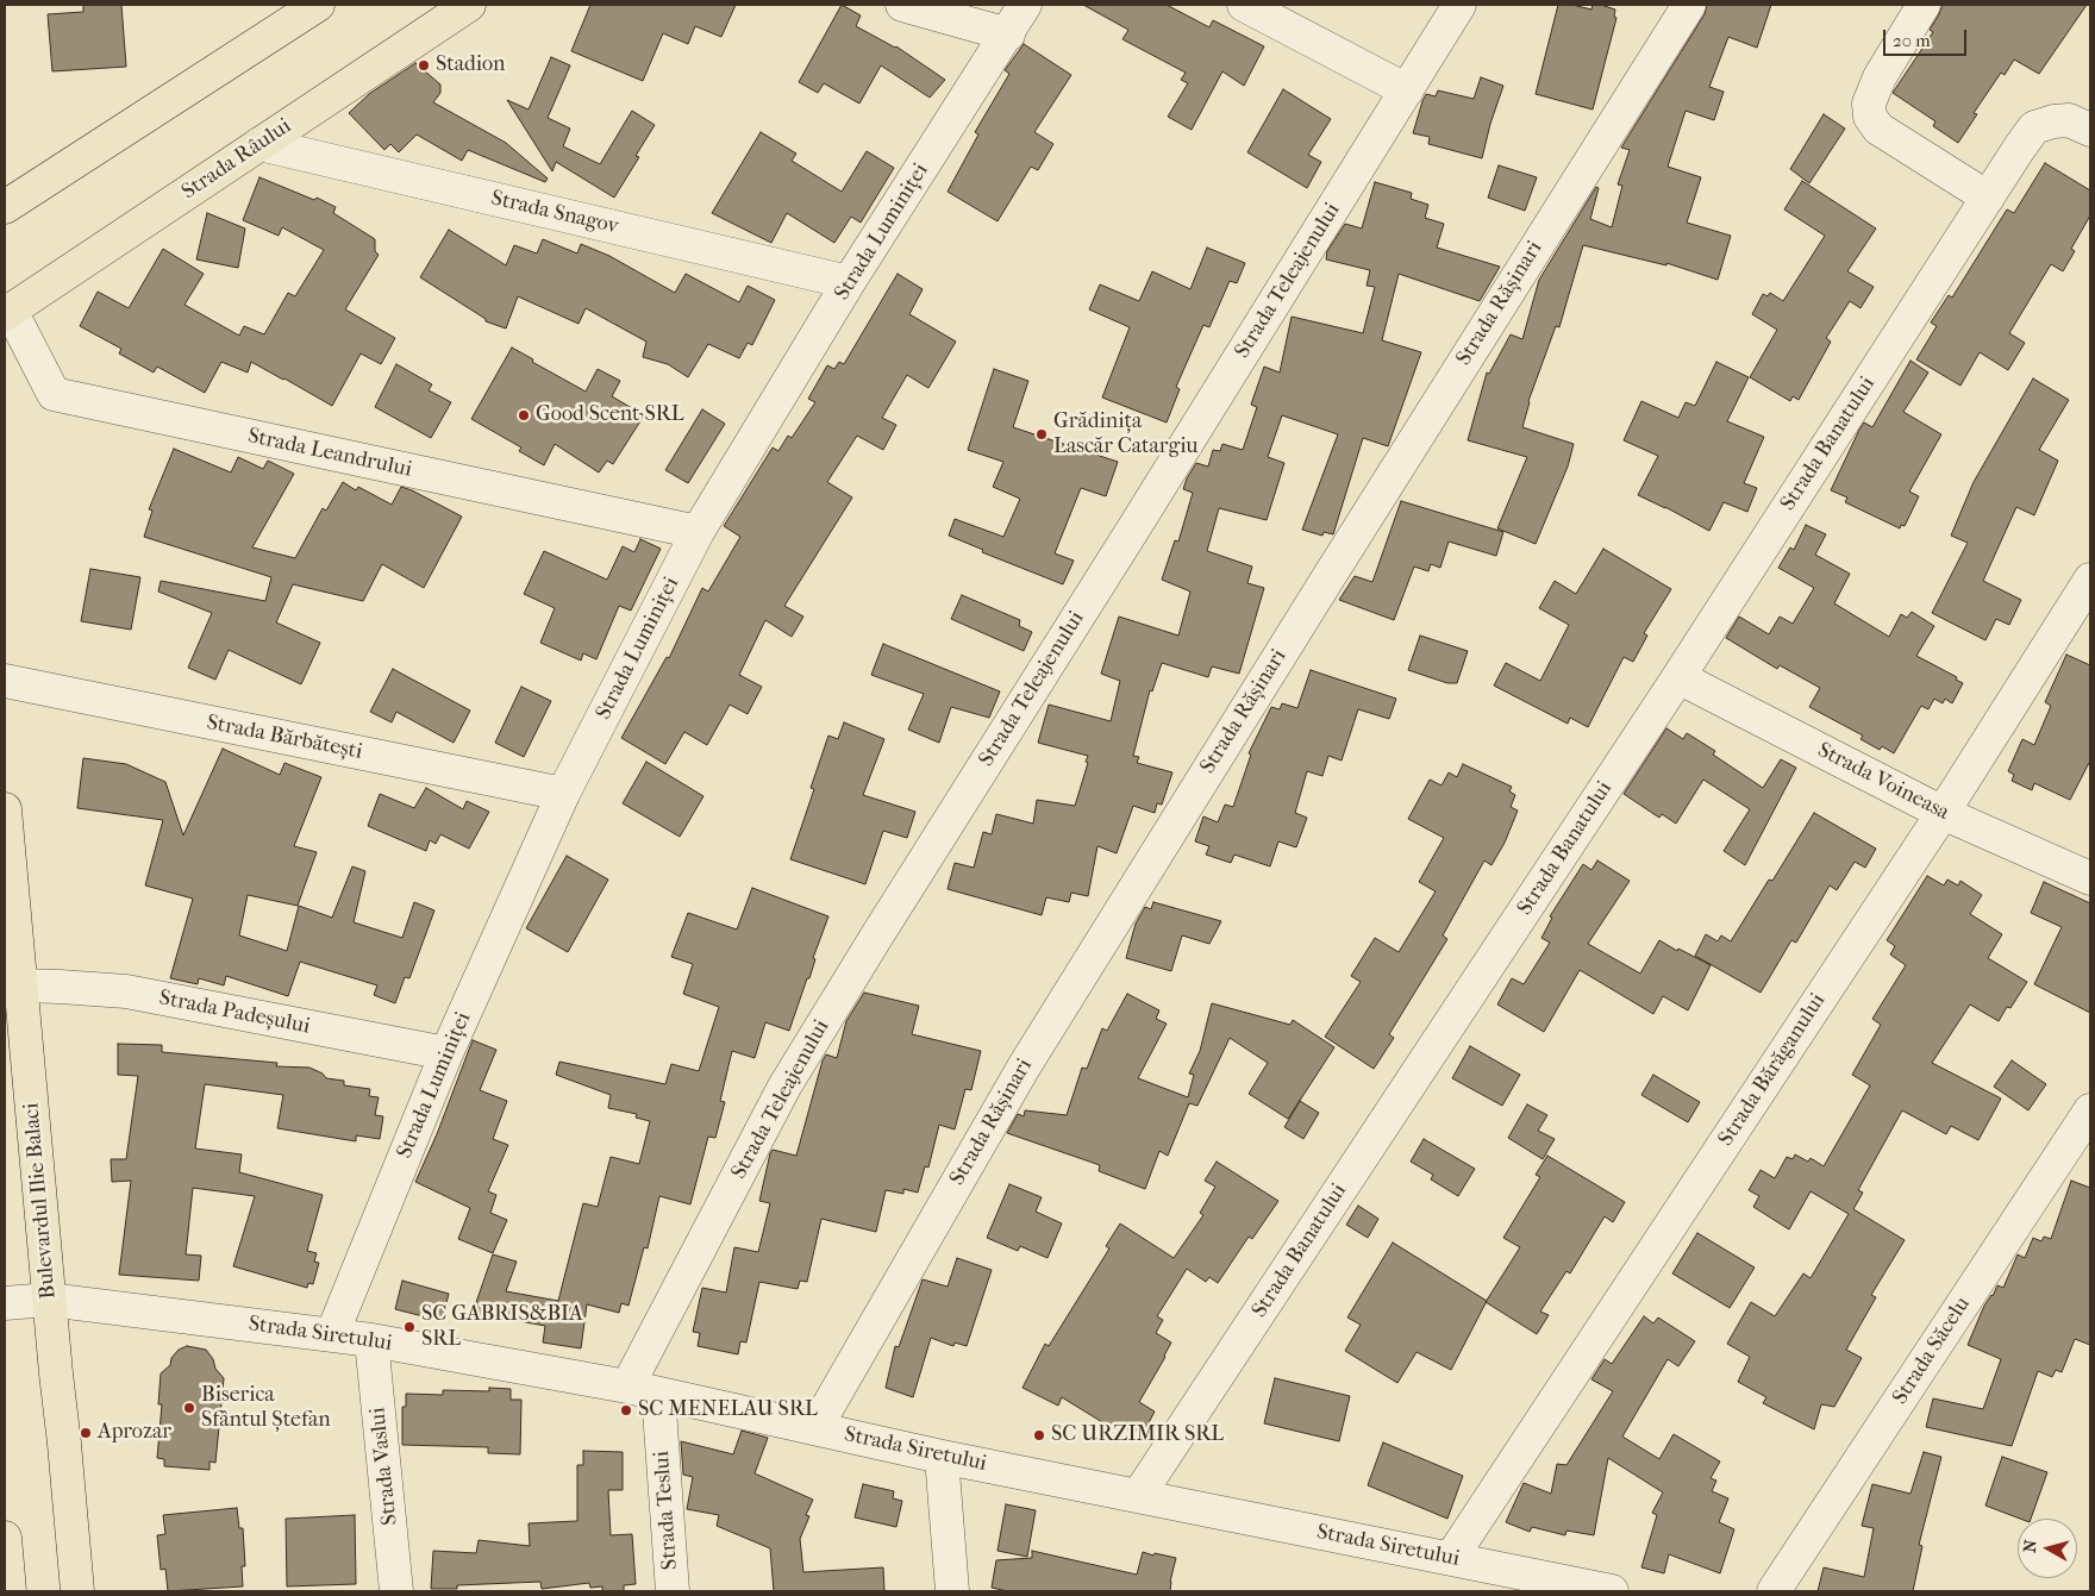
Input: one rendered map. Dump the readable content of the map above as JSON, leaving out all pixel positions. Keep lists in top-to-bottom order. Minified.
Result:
{"streets":{"main road":["Strada Râului","Bulevardul Ilie Balaci"],"street":["Strada Snagov","Strada Luminiței","Strada Teleajenului","Strada Rășinari","Strada Banatului","Strada Leandrului","Strada Bărbătești","Strada Voineasa","Strada Padeșului","Strada Bărăganului","Strada Siretului","Strada Săcelu","Strada Vaslui","Strada Teslui"]},"crossings":[["Strada Râului","Strada Snagov"],["Strada Râului","Strada Leandrului"],["Strada Snagov","Strada Luminiței"],["Strada Luminiței","Strada Leandrului"],["Strada Luminiței","Strada Bărbătești"],["Strada Luminiței","Strada Padeșului"],["Strada Luminiței","Strada Siretului"],["Strada Teleajenului","Strada Siretului"],["Strada Teleajenului","Strada Teslui"],["Strada Rășinari","Strada Siretului"],["Strada Banatului","Strada Voineasa"],["Strada Banatului","Strada Siretului"],["Strada Voineasa","Strada Bărăganului"],["Strada Padeșului","Bulevardul Ilie Balaci"],["Strada Bărăganului","Strada Siretului"],["Bulevardul Ilie Balaci","Strada Siretului"],["Strada Siretului","Strada Vaslui"],["Strada Siretului","Strada Teslui"]],"places":["Stadion","Good Scent SRL","Grădinița Lascăr Catargiu","SC GABRIS&BIA SRL","Biserica Sfântul Ștefan","SC MENELAU SRL","Aprozar","SC URZIMIR SRL"],"scale_bar":"20 m","north":"left"}
